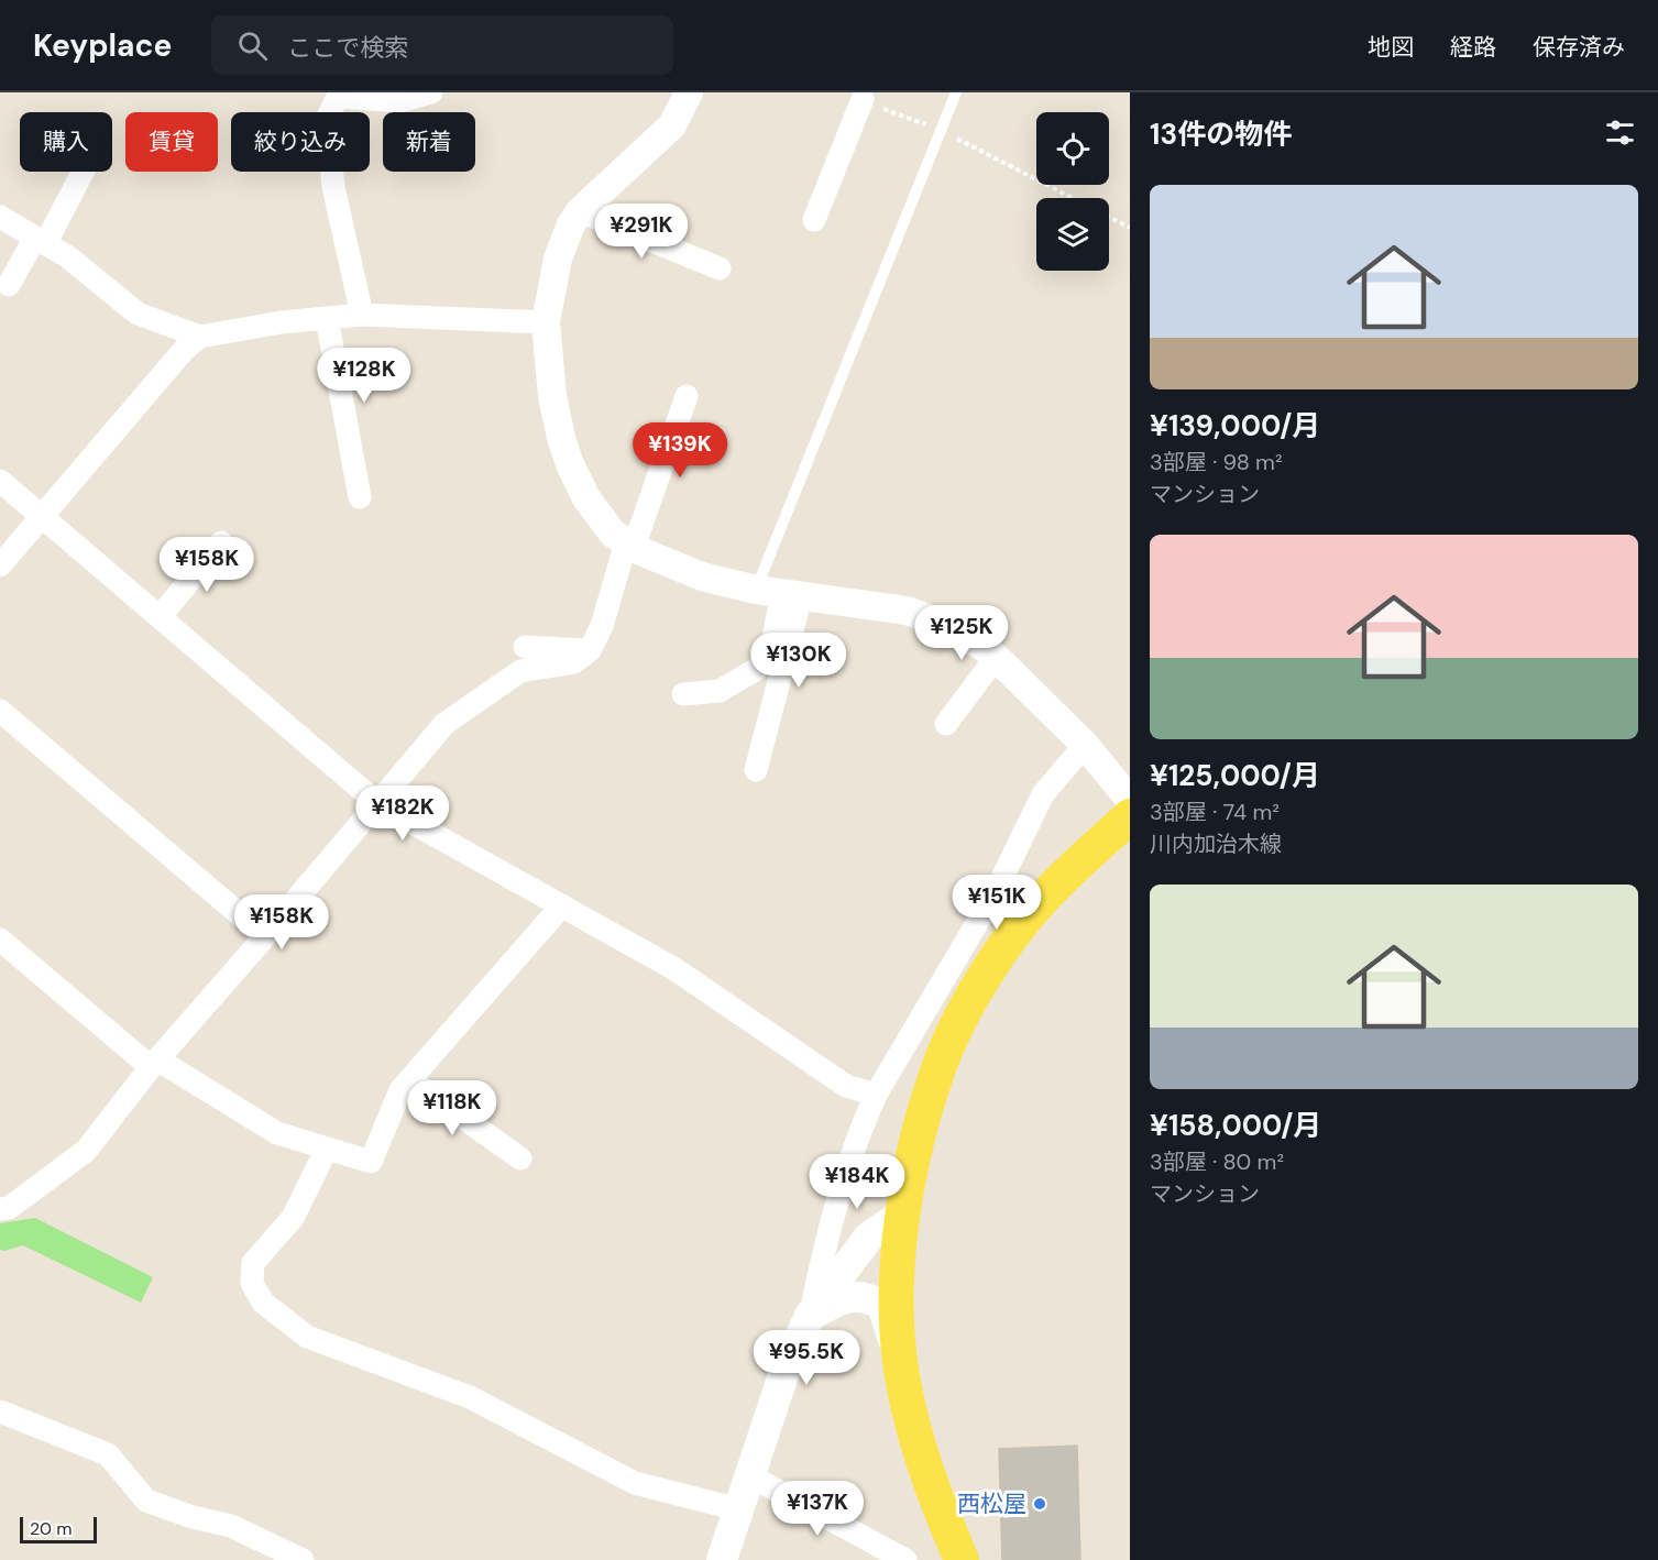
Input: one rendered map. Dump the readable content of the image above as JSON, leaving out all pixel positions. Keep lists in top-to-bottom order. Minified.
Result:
{"places":["西松屋"],"scale_bar":"20 m","page":{"header":"Keyplace","search":"ここで検索","nav":["地図","経路","保存済み"],"heading":"13件の物件","chip":["購入","賃貸","絞り込み","新着"],"list":[{"name":"¥139,000/月","note":"3部屋 · 98 m² · マンション"},{"name":"¥125,000/月","note":"3部屋 · 74 m² · 川内加治木線"},{"name":"¥158,000/月","note":"3部屋 · 80 m² · マンション"}],"price":["¥291K","¥128K","¥139K","¥158K","¥125K","¥130K","¥182K","¥151K","¥158K","¥118K","¥184K","¥95.5K","¥137K"],"scale":"20 m"}}
